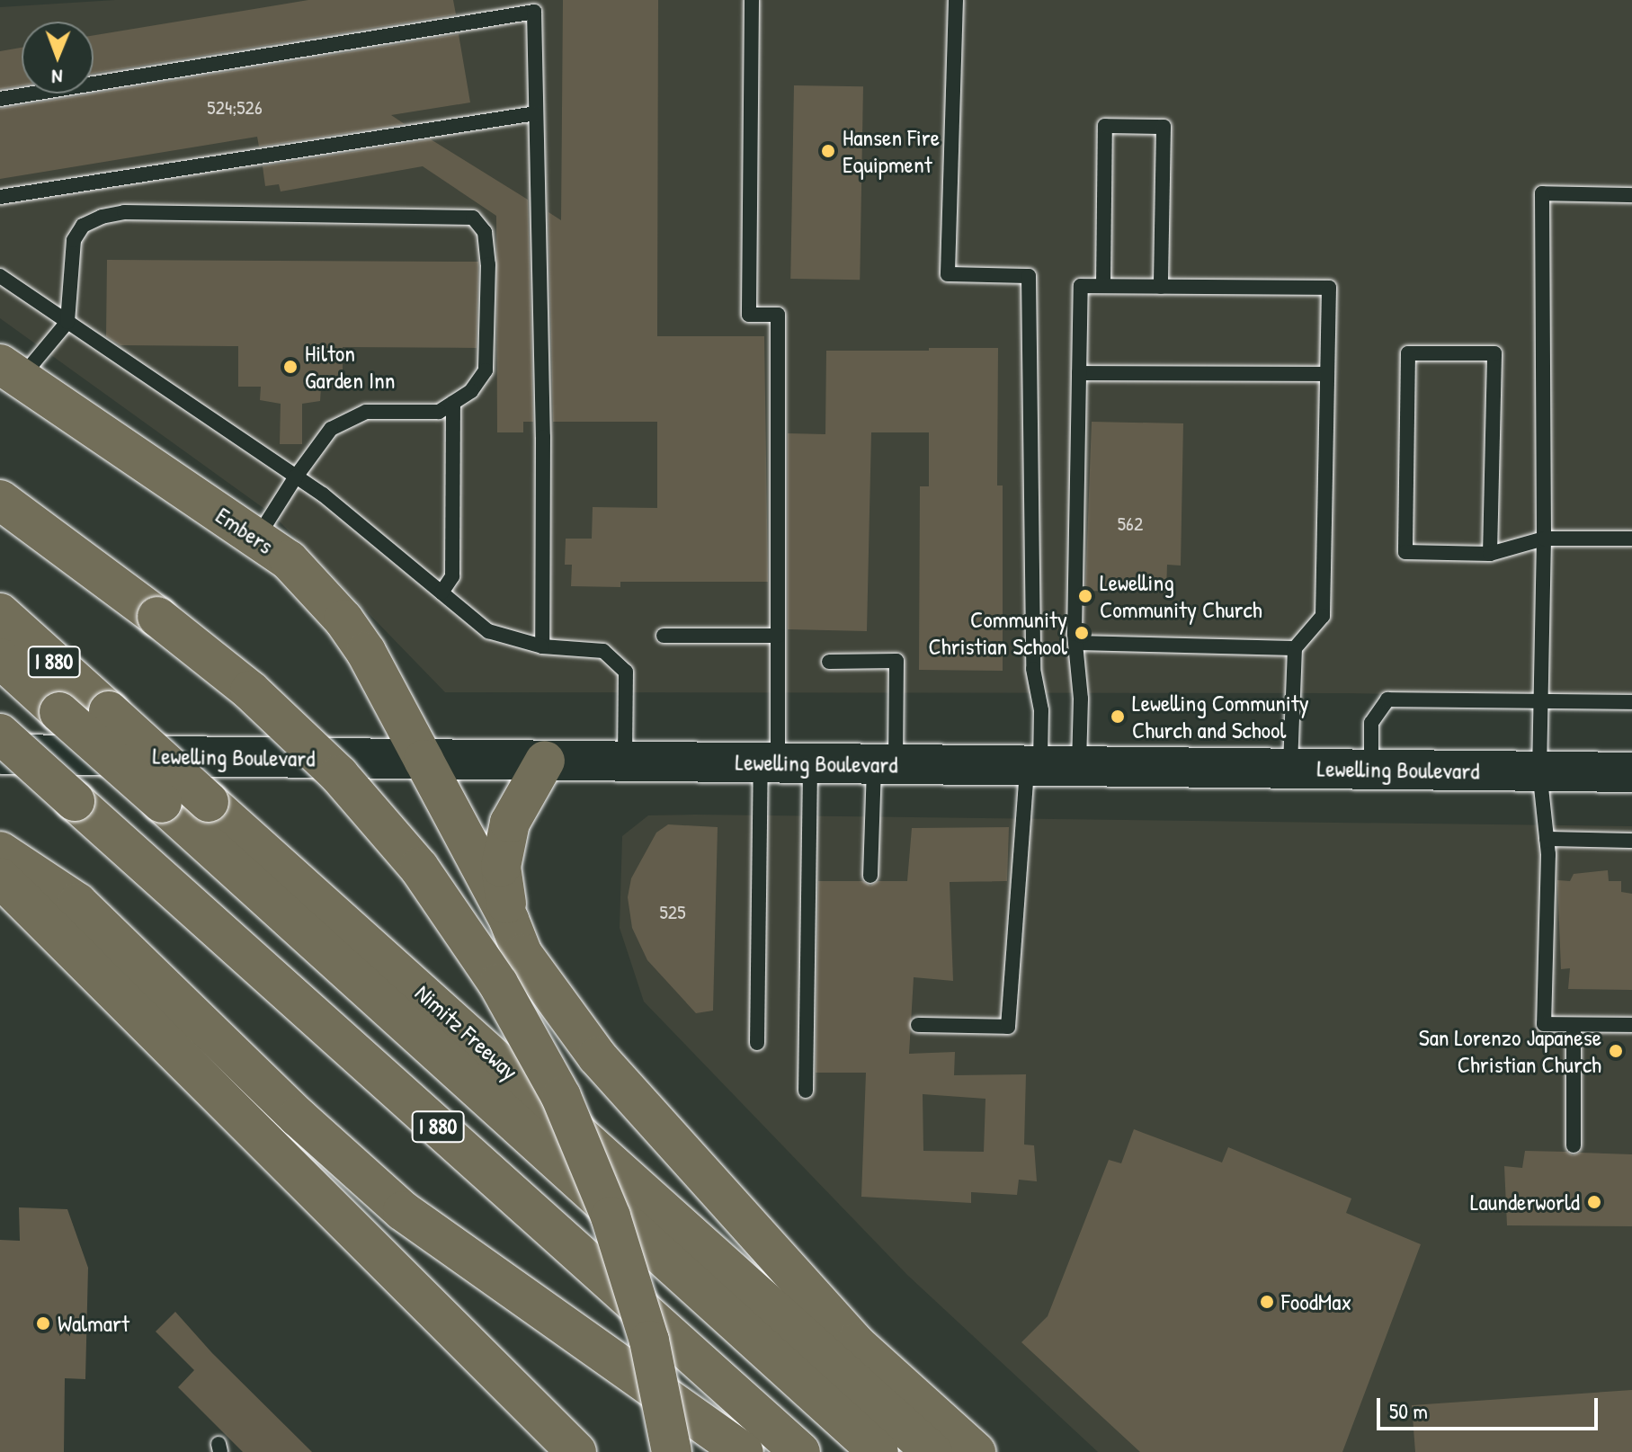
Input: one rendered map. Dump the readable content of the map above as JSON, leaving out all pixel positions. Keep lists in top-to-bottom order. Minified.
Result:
{"streets":{"main road":["Embers","I 880","Lewelling Boulevard","Nimitz Freeway"]},"crossings":[["Embers","Lewelling Boulevard"]],"places":["Hansen Fire Equipment","Hilton Garden Inn","Lewelling Community Church","Community Christian School","Lewelling Community Church and School","San Lorenzo Japanese Christian Church","Launderworld","FoodMax","Walmart"],"house_numbers":["524;526","562","525"],"scale_bar":"50 m","north":"bottom"}
